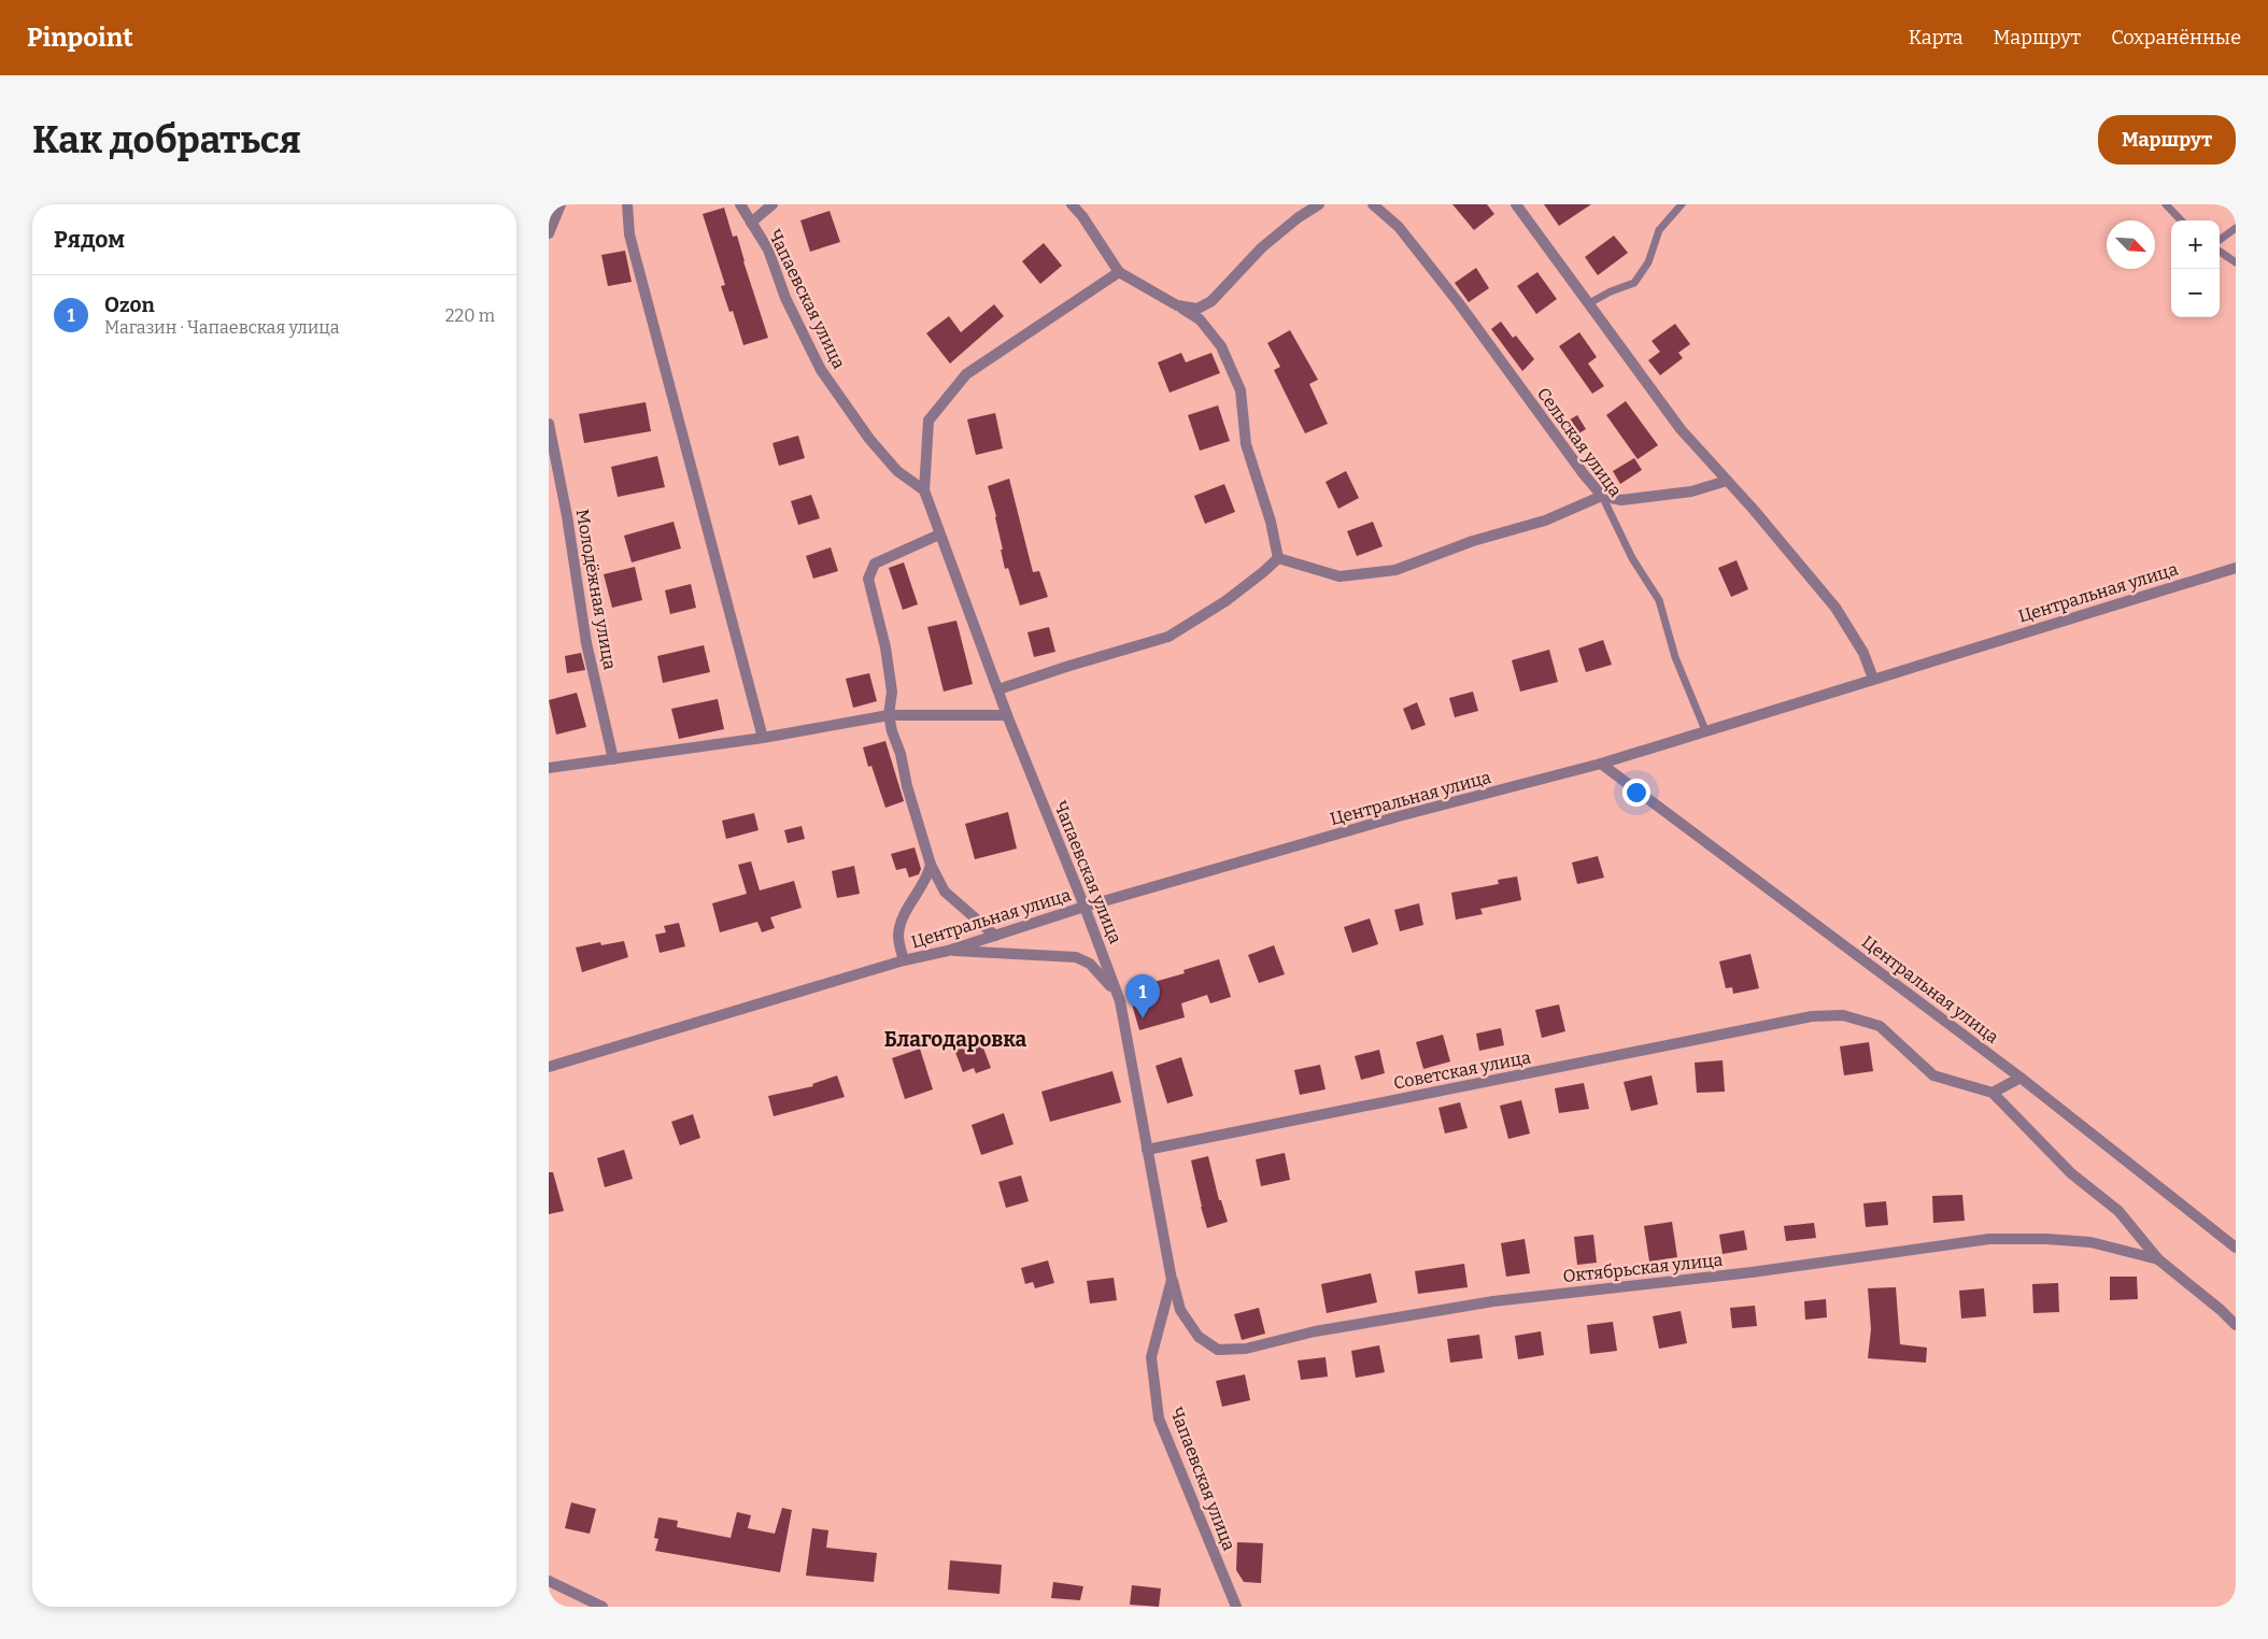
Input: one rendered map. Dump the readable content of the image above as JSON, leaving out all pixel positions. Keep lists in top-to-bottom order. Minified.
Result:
{"streets":{"street":["Чапаевская улица","Сельская улица","Молодёжная улица","Центральная улица","Советская улица","Октябрьская улица"]},"crossings":[["Чапаевская улица","Центральная улица"],["Чапаевская улица","Советская улица"],["Чапаевская улица","Октябрьская улица"],["Сельская улица","Центральная улица"]],"districts":["Благодаровка"],"north":"bottom right","page":{"header":"Pinpoint","nav":["Карта","Маршрут","Сохранённые"],"buttons":"Маршрут","title":"Как добраться","heading":"Рядом","map_buttons":["+","−"],"list":[{"mark":"1","name":"Ozon","note":"Магазин · Чапаевская улица","value":"220 m"}],"pins":"1"}}
